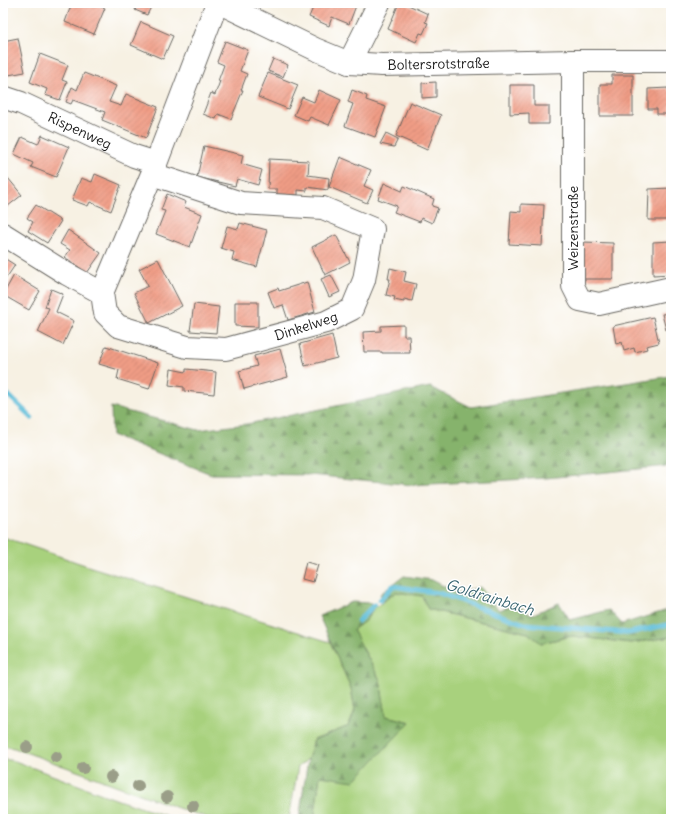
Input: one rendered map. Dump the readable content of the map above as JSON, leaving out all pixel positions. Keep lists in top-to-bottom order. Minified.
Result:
{"streets":{"street":["Boltersrotstraße","Rispenweg","Weizenstraße","Dinkelweg"]},"crossings":[["Boltersrotstraße","Weizenstraße"],["Rispenweg","Dinkelweg"]],"water":["Goldrainbach"]}
